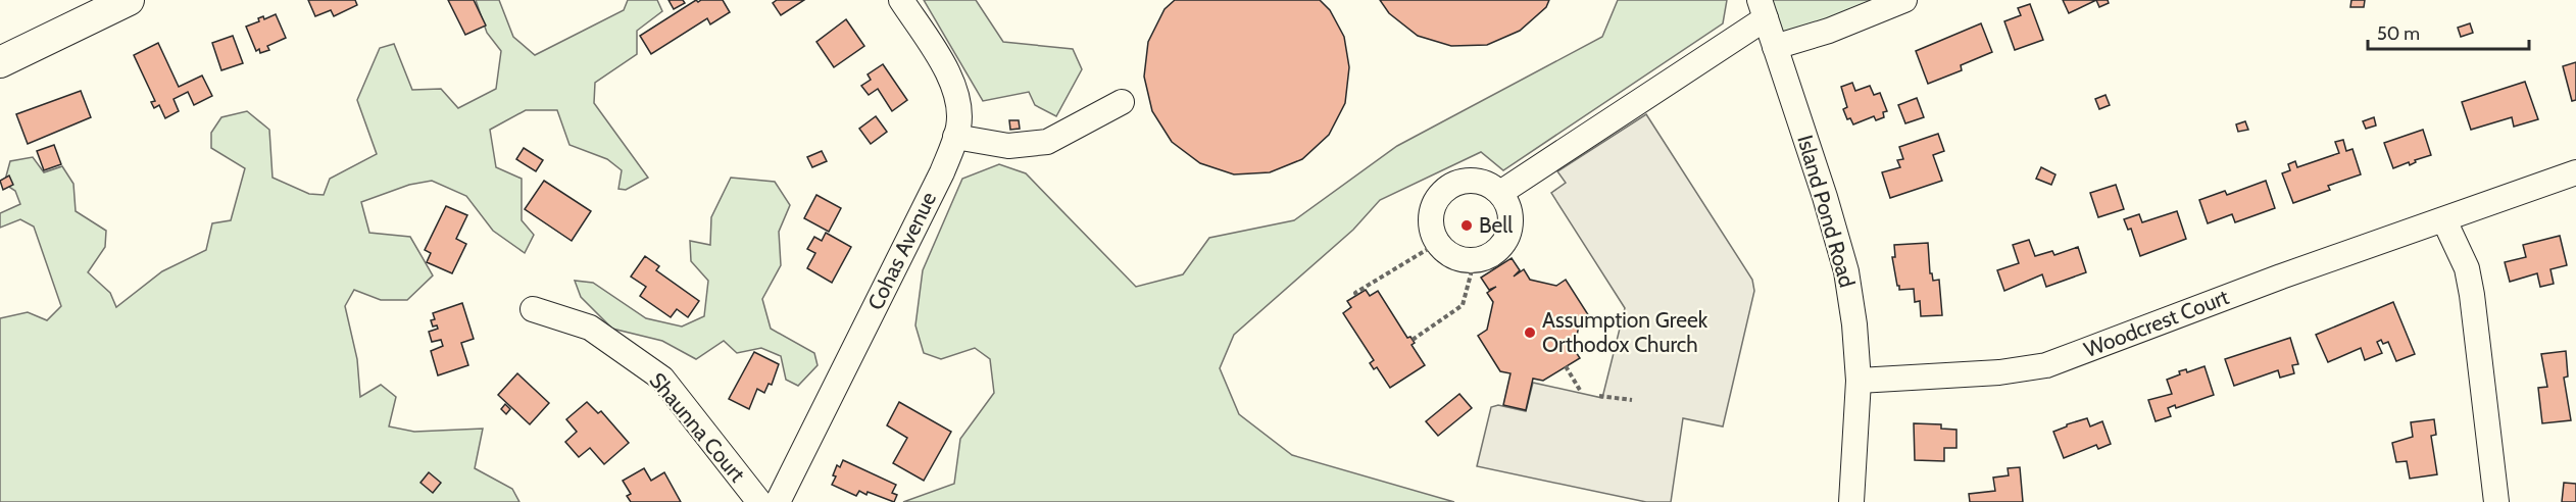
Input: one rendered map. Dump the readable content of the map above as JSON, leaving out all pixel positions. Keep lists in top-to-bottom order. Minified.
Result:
{"streets":{"street":["Island Pond Road","Cohas Avenue","Woodcrest Court","Shaunna Court"]},"crossings":[["Island Pond Road","Woodcrest Court"]],"places":["Bell","Assumption Greek Orthodox Church"],"scale_bar":"50 m"}
